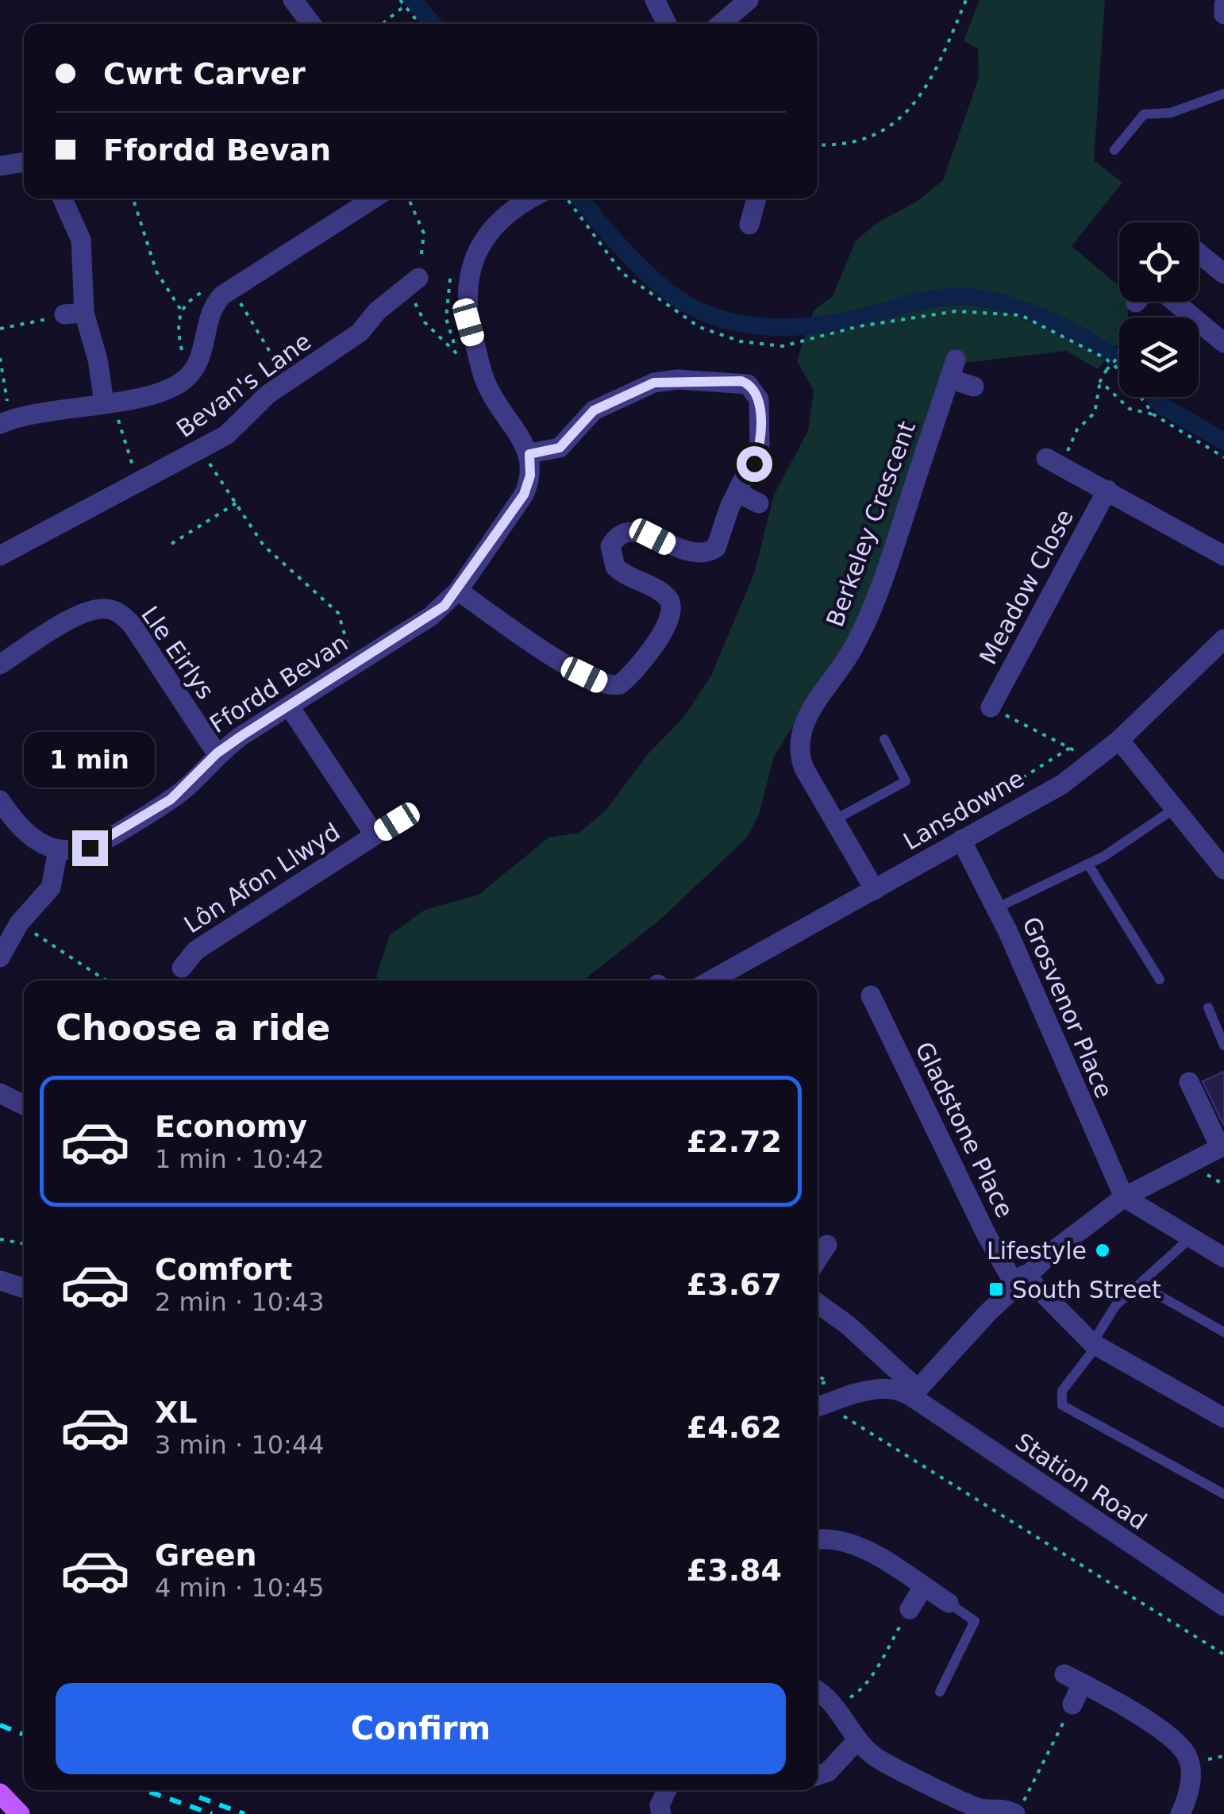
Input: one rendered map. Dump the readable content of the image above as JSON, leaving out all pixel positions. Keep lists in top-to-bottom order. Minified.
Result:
{"streets":{"street":["Bevan's Lane","Berkeley Crescent","Meadow Close","Lle Eirlys","Ffordd Bevan","Lansdowne","Lôn Afon Llwyd","Grosvenor Place","Gladstone Place","Station Road"]},"crossings":[["Berkeley Crescent","Lansdowne"],["Lle Eirlys","Ffordd Bevan"],["Ffordd Bevan","Lôn Afon Llwyd"],["Lansdowne","Grosvenor Place"]],"places":{"other":["Lifestyle"],"transit":["South Street"]},"page":{"banner":["Cwrt Carver","Ffordd Bevan"],"bubble":"1 min","heading":"Choose a ride","list":[{"name":"Economy","note":"1 min · 10:42","value":"£2.72"},{"name":"Comfort","note":"2 min · 10:43","value":"£3.67"},{"name":"XL","note":"3 min · 10:44","value":"£4.62"},{"name":"Green","note":"4 min · 10:45","value":"£3.84"}],"buttons":"Confirm"}}
